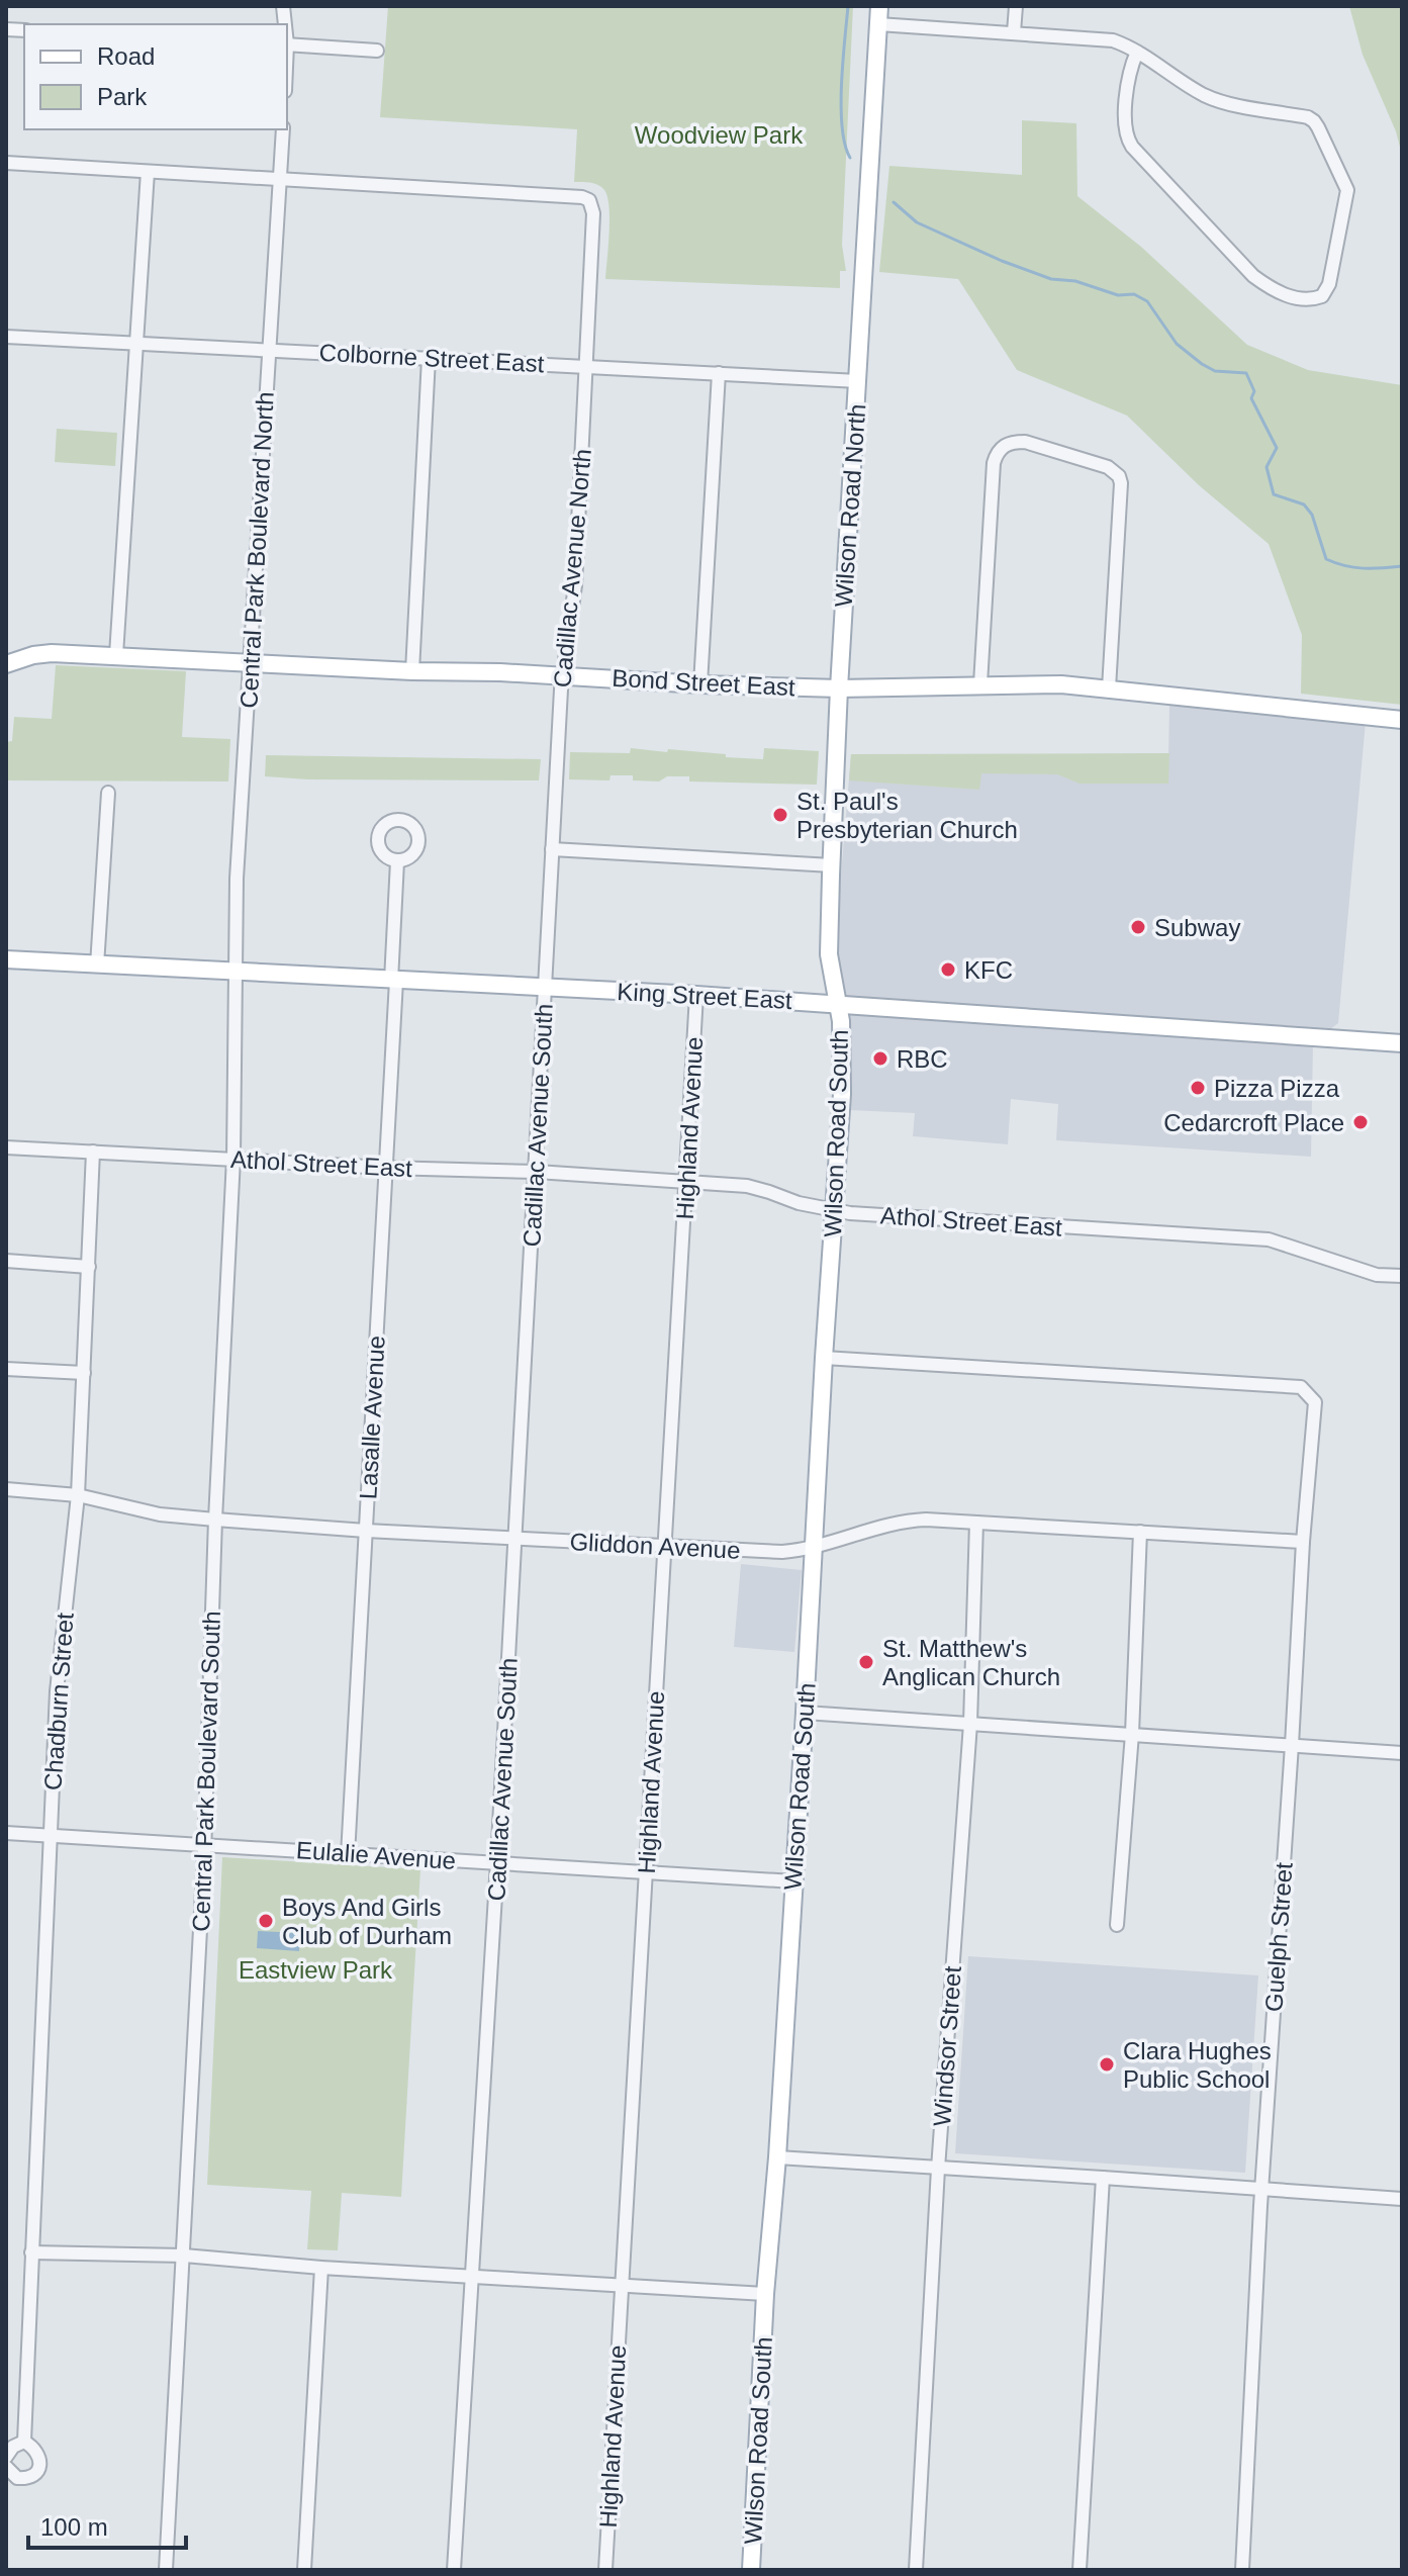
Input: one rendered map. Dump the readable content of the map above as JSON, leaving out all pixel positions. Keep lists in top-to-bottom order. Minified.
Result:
{"streets":{"main road":["Wilson Road North","Bond Street East","King Street East","Wilson Road South"],"street":["Colborne Street East","Central Park Boulevard North","Cadillac Avenue North","Cadillac Avenue South","Highland Avenue","Athol Street East","Lasalle Avenue","Gliddon Avenue","Chadburn Street","Central Park Boulevard South","Eulalie Avenue","Guelph Street","Windsor Street"]},"crossings":[["Colborne Street East","Wilson Road North"],["Colborne Street East","Central Park Boulevard North"],["Colborne Street East","Cadillac Avenue North"],["Wilson Road North","Bond Street East"],["Wilson Road North","King Street East"],["Wilson Road North","Wilson Road South"],["Central Park Boulevard North","Cadillac Avenue North"],["Central Park Boulevard North","Bond Street East"],["Central Park Boulevard North","King Street East"],["Central Park Boulevard North","Central Park Boulevard South"],["Cadillac Avenue North","Bond Street East"],["Cadillac Avenue North","King Street East"],["Cadillac Avenue North","Cadillac Avenue South"],["King Street East","Cadillac Avenue South"],["King Street East","Highland Avenue"],["King Street East","Wilson Road South"],["King Street East","Lasalle Avenue"],["King Street East","Central Park Boulevard South"],["Cadillac Avenue South","Athol Street East"],["Cadillac Avenue South","Gliddon Avenue"],["Cadillac Avenue South","Eulalie Avenue"],["Highland Avenue","Athol Street East"],["Highland Avenue","Gliddon Avenue"],["Highland Avenue","Eulalie Avenue"],["Wilson Road South","Athol Street East"],["Wilson Road South","Gliddon Avenue"],["Wilson Road South","Eulalie Avenue"],["Wilson Road South","Guelph Street"],["Athol Street East","Lasalle Avenue"],["Athol Street East","Chadburn Street"],["Athol Street East","Central Park Boulevard South"],["Lasalle Avenue","Gliddon Avenue"],["Lasalle Avenue","Eulalie Avenue"],["Gliddon Avenue","Chadburn Street"],["Gliddon Avenue","Central Park Boulevard South"],["Gliddon Avenue","Guelph Street"],["Gliddon Avenue","Windsor Street"],["Chadburn Street","Eulalie Avenue"],["Central Park Boulevard South","Eulalie Avenue"]],"parks":["Woodview Park","Eastview Park"],"places":["St. Paul's Presbyterian Church","Subway","KFC","RBC","Pizza Pizza","Cedarcroft Place","St. Matthew's Anglican Church","Boys And Girls Club of Durham","Clara Hughes Public School"],"legend":["Road","Park"],"scale_bar":"100 m"}
